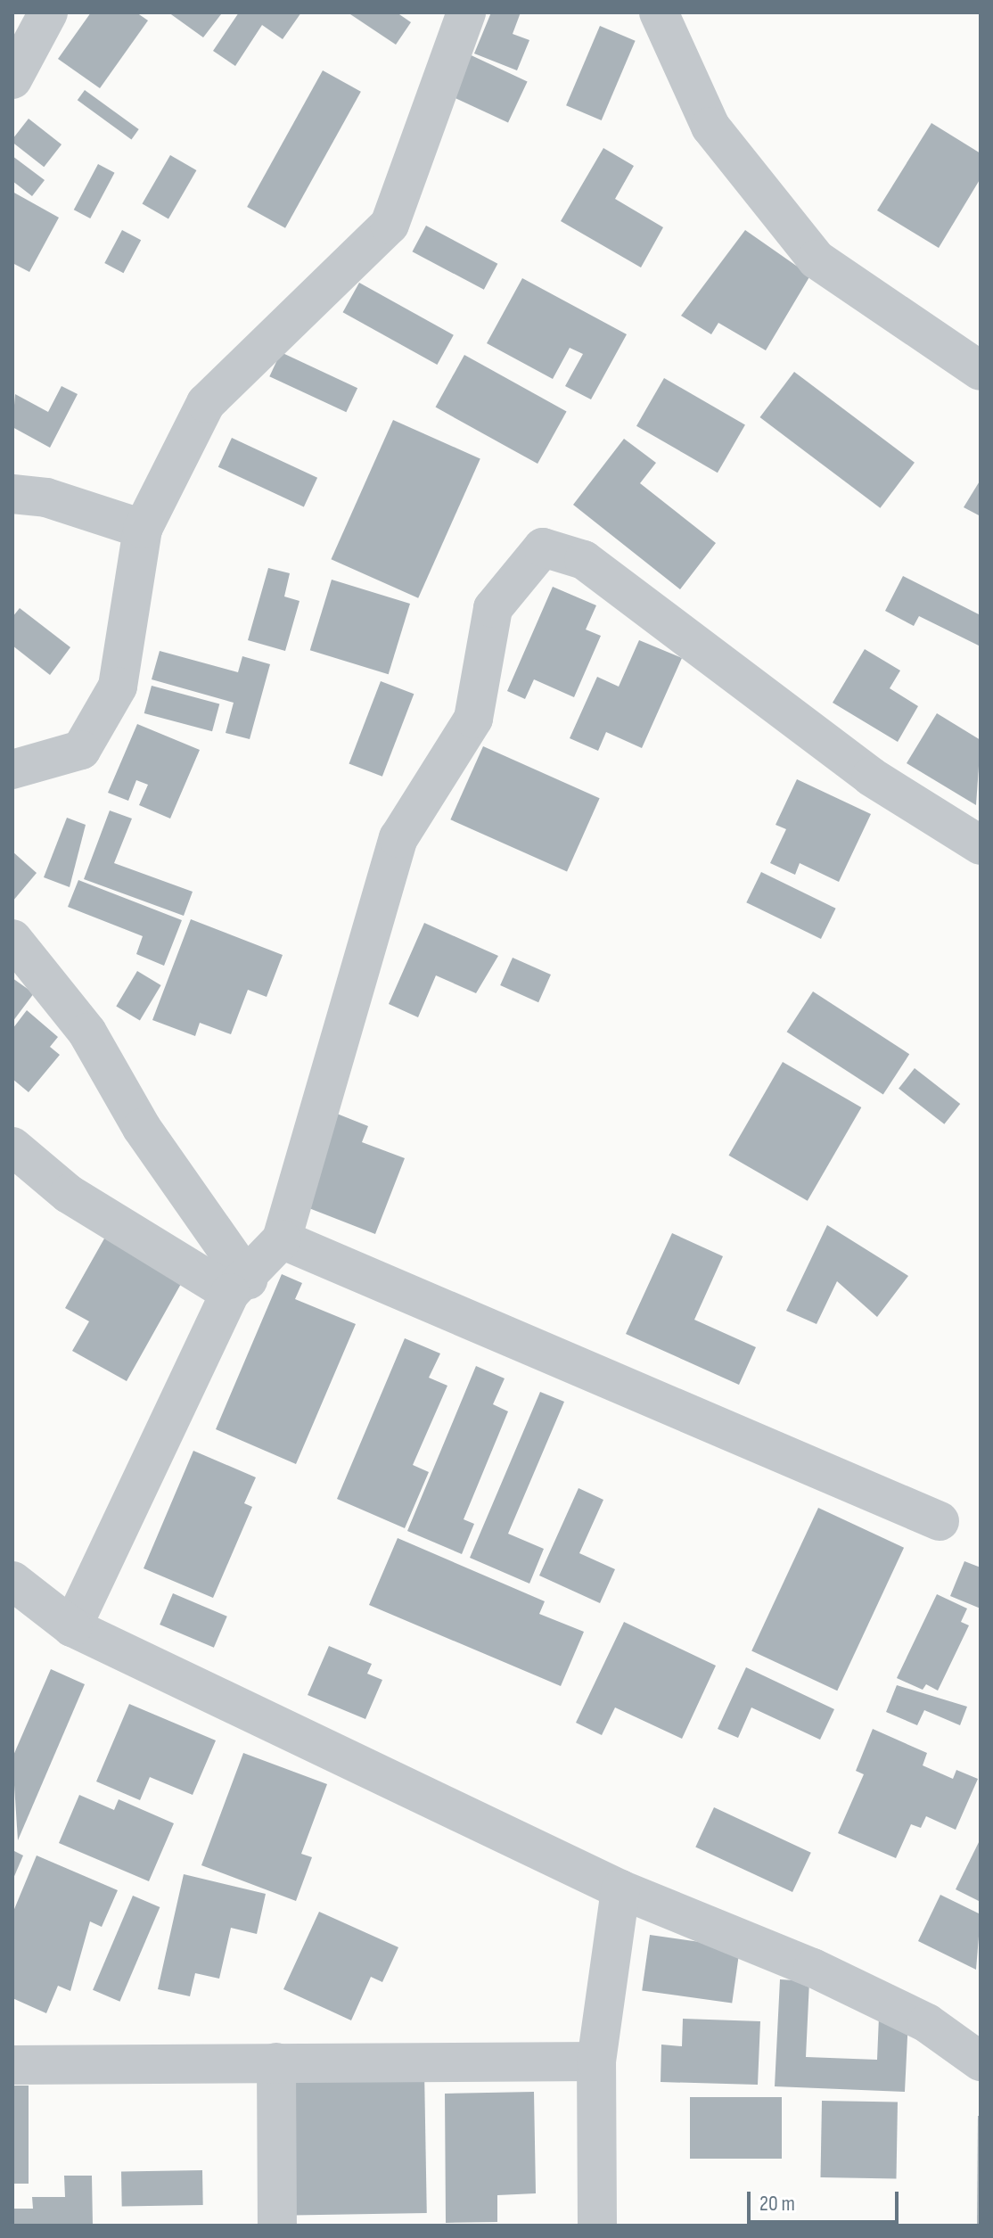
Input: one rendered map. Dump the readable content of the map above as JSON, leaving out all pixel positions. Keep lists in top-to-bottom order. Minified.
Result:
{"scale_bar":"20 m"}
